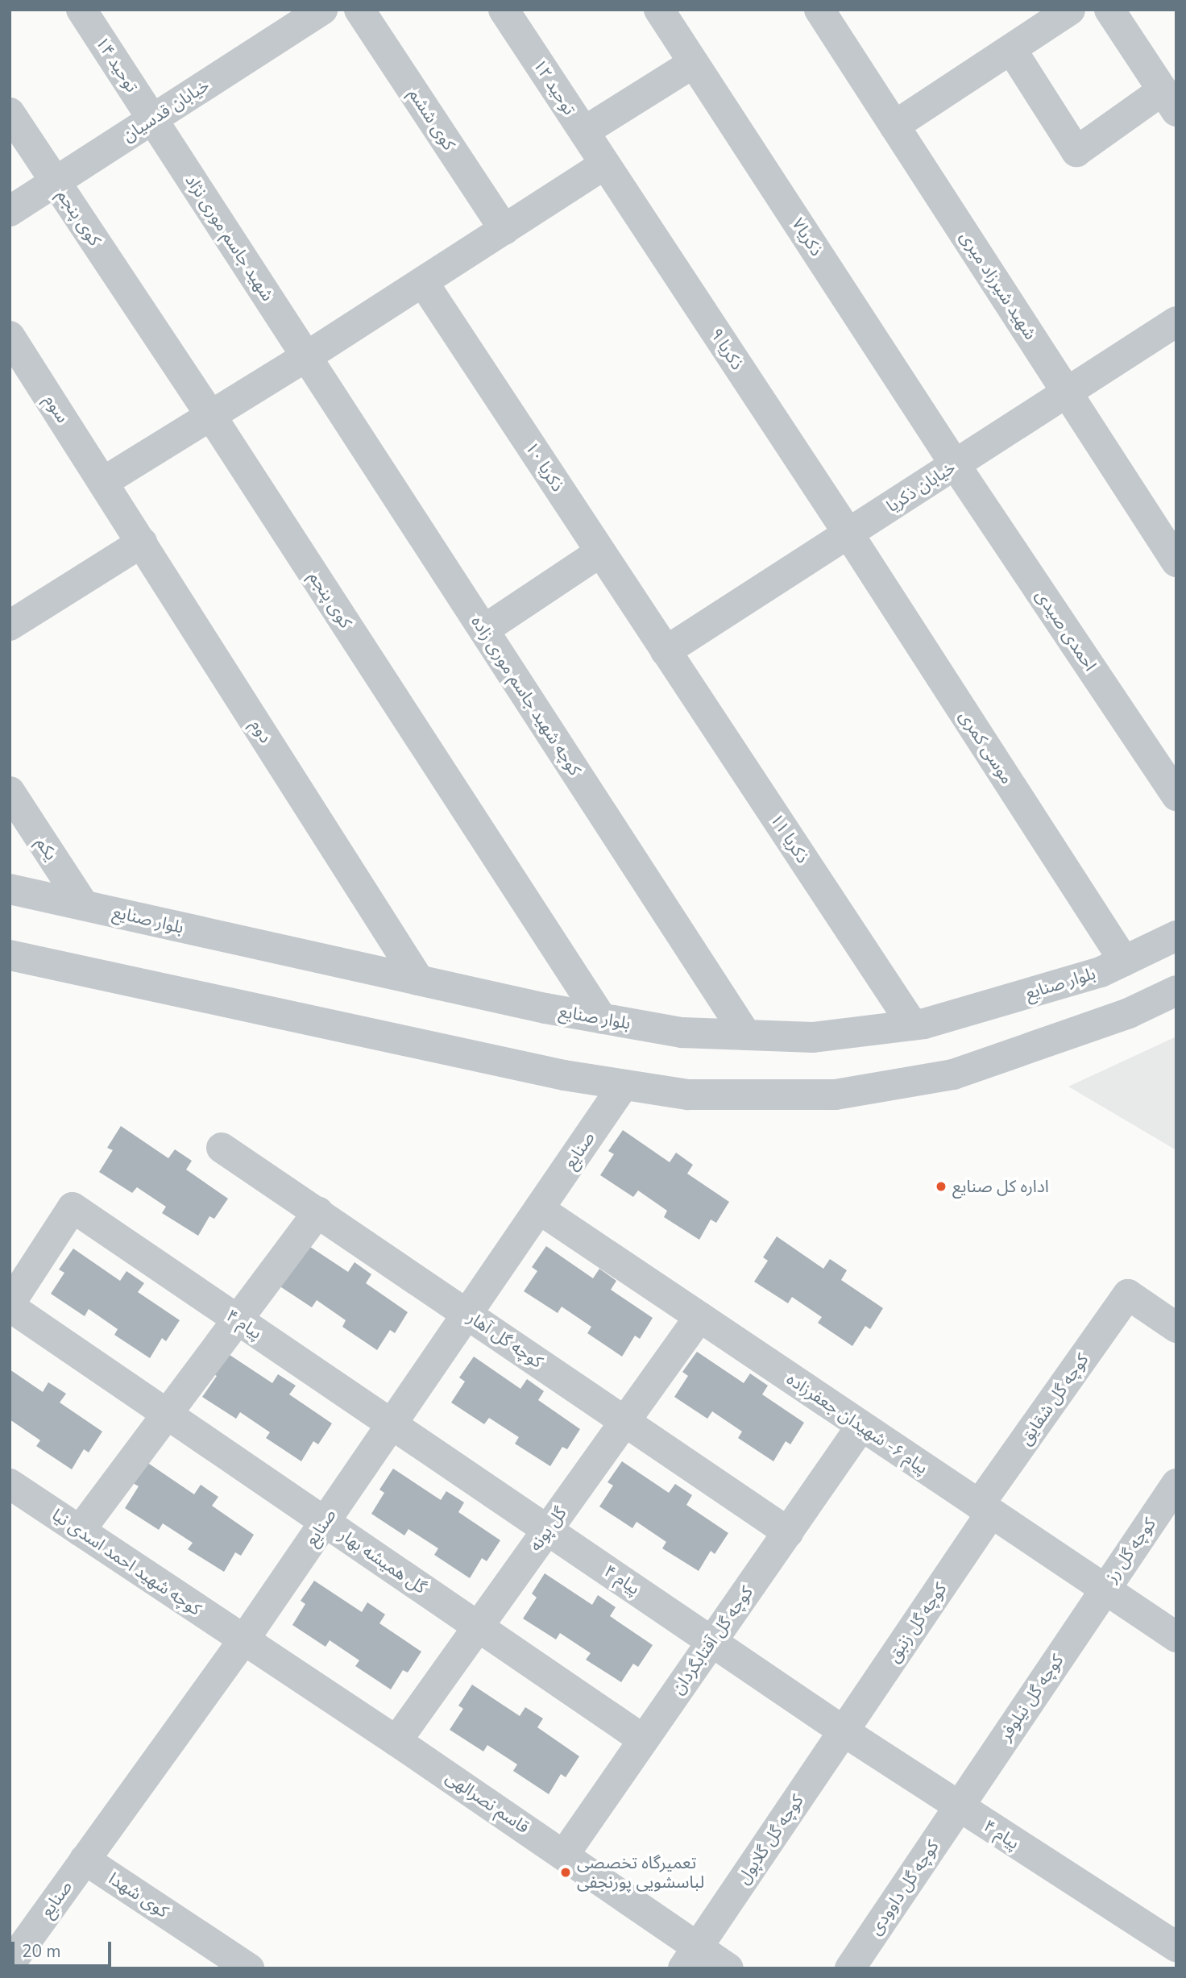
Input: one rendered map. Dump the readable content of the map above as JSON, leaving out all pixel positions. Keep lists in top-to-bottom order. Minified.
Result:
{"streets":{"street":["توحید ۱۴","توحید ۱۲","خیابان قدسیان","کوی ششم","کوی پنجم","ذکریا۷","شهید جاسم موری نژاد","شهید شیرزاد میری","ذکریا ۹","سوم","ذکریا ۱۰","خیابان ذکریا","احمدی صیدی","کوچه شهید جاسم موری زاده","دوم","موسی کمری","ذکریا ۱۱","یکم","بلوار صنایع","صنایع","پیام ۴","کوچه گل آهار","کوچه گل شقایق","پیام ۶- شهیدان جعفرزاده","گل پونه","کوچه گل رز","گل همیشه بهار","کوچه شهید احمد اسدی نیا","کوچه گل زنبق","کوچه گل آفتابگردان","کوچه گل نیلوفر","قاسم نصرالهی","کوچه گل گلاپول","کوچه گل داوودی","کوی شهدا"]},"crossings":[["توحید ۱۴","خیابان قدسیان"],["توحید ۱۴","شهید جاسم موری نژاد"],["توحید ۱۲","ذکریا ۹"],["خیابان قدسیان","کوی پنجم"],["خیابان قدسیان","شهید جاسم موری نژاد"],["کوی پنجم","بلوار صنایع"],["ذکریا۷","خیابان ذکریا"],["ذکریا۷","احمدی صیدی"],["شهید جاسم موری نژاد","کوچه شهید جاسم موری زاده"],["شهید شیرزاد میری","خیابان ذکریا"],["ذکریا ۹","خیابان ذکریا"],["ذکریا ۹","موسی کمری"],["سوم","دوم"],["ذکریا ۱۰","خیابان ذکریا"],["ذکریا ۱۰","ذکریا ۱۱"],["خیابان ذکریا","احمدی صیدی"],["خیابان ذکریا","موسی کمری"],["خیابان ذکریا","ذکریا ۱۱"],["کوچه شهید جاسم موری زاده","بلوار صنایع"],["دوم","بلوار صنایع"],["موسی کمری","بلوار صنایع"],["ذکریا ۱۱","بلوار صنایع"],["یکم","بلوار صنایع"],["صنایع","پیام ۴"],["صنایع","کوچه گل آهار"],["صنایع","پیام ۶- شهیدان جعفرزاده"],["صنایع","گل همیشه بهار"],["صنایع","کوچه شهید احمد اسدی نیا"],["صنایع","قاسم نصرالهی"],["صنایع","کوی شهدا"],["پیام ۴","گل پونه"],["پیام ۴","گل همیشه بهار"],["پیام ۴","کوچه گل زنبق"],["پیام ۴","کوچه گل آفتابگردان"],["پیام ۴","کوچه گل نیلوفر"],["پیام ۴","کوچه گل گلاپول"],["پیام ۴","کوچه گل داوودی"],["کوچه گل آهار","گل پونه"],["کوچه گل آهار","کوچه گل آفتابگردان"],["کوچه گل شقایق","پیام ۶- شهیدان جعفرزاده"],["کوچه گل شقایق","کوچه گل زنبق"],["پیام ۶- شهیدان جعفرزاده","گل پونه"],["پیام ۶- شهیدان جعفرزاده","کوچه گل رز"],["پیام ۶- شهیدان جعفرزاده","کوچه گل زنبق"],["پیام ۶- شهیدان جعفرزاده","کوچه گل آفتابگردان"],["پیام ۶- شهیدان جعفرزاده","کوچه گل نیلوفر"],["گل پونه","گل همیشه بهار"],["گل پونه","قاسم نصرالهی"],["کوچه گل رز","کوچه گل نیلوفر"],["گل همیشه بهار","کوچه گل آفتابگردان"],["کوچه شهید احمد اسدی نیا","قاسم نصرالهی"],["کوچه گل زنبق","کوچه گل گلاپول"],["کوچه گل آفتابگردان","قاسم نصرالهی"],["کوچه گل نیلوفر","کوچه گل داوودی"],["قاسم نصرالهی","کوچه گل گلاپول"]],"places":["اداره کل صنایع","تعمیرگاه تخصصی لباسشویی پورنجفی"],"scale_bar":"20 m"}
